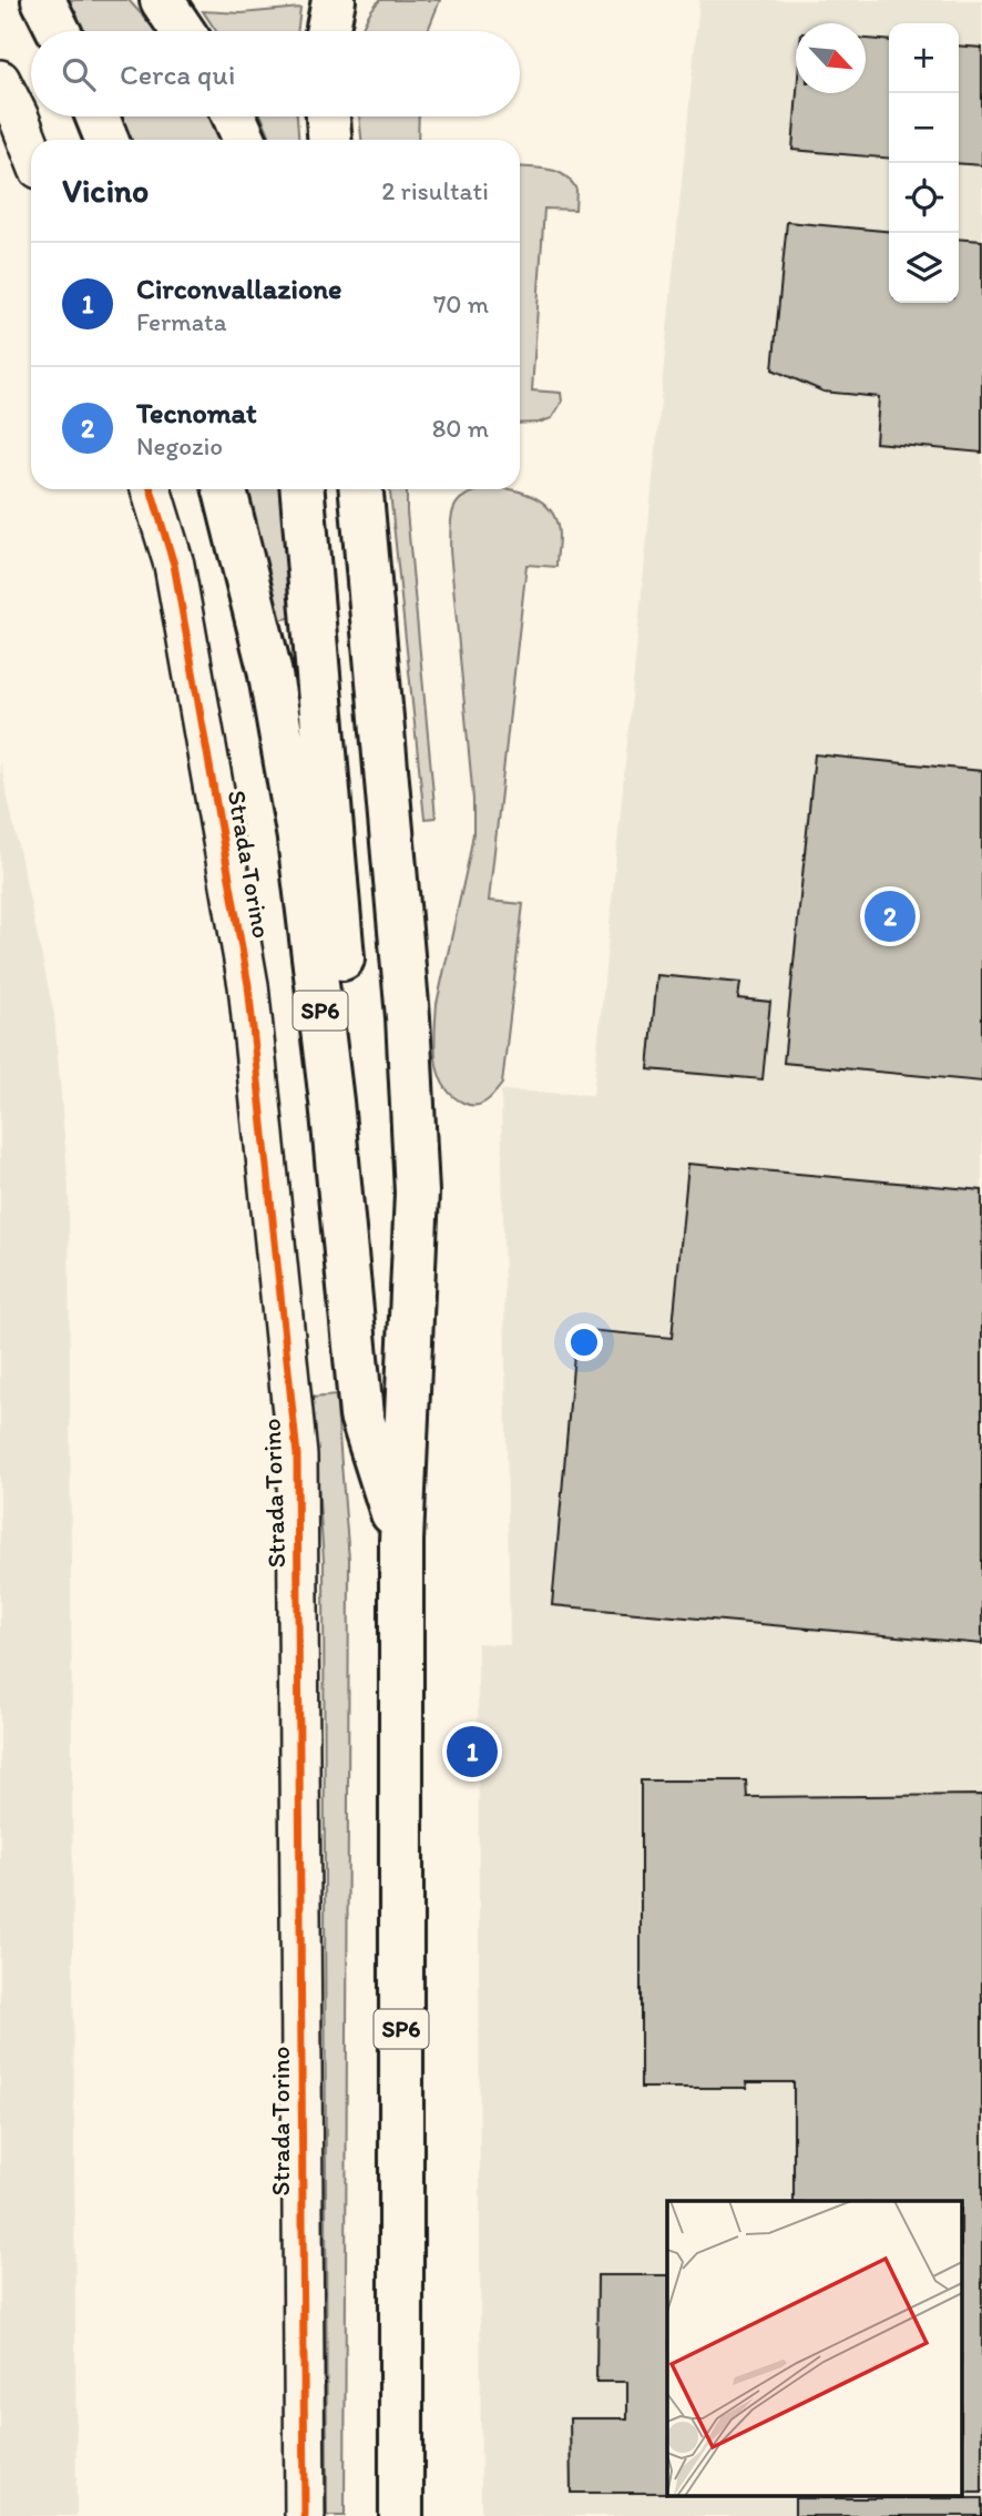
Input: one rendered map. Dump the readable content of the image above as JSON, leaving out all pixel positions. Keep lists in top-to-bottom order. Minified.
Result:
{"streets":{"main road":["SP6"],"street":["Strada Torino"]},"north":"bottom right","page":{"map_buttons":["+","−"],"search":"Cerca qui","heading":["Vicino","2 risultati"],"list":[{"mark":"1","name":"Circonvallazione","note":"Fermata","value":"70 m"},{"mark":"2","name":"Tecnomat","note":"Negozio","value":"80 m"}],"pins":["2","1"]}}
